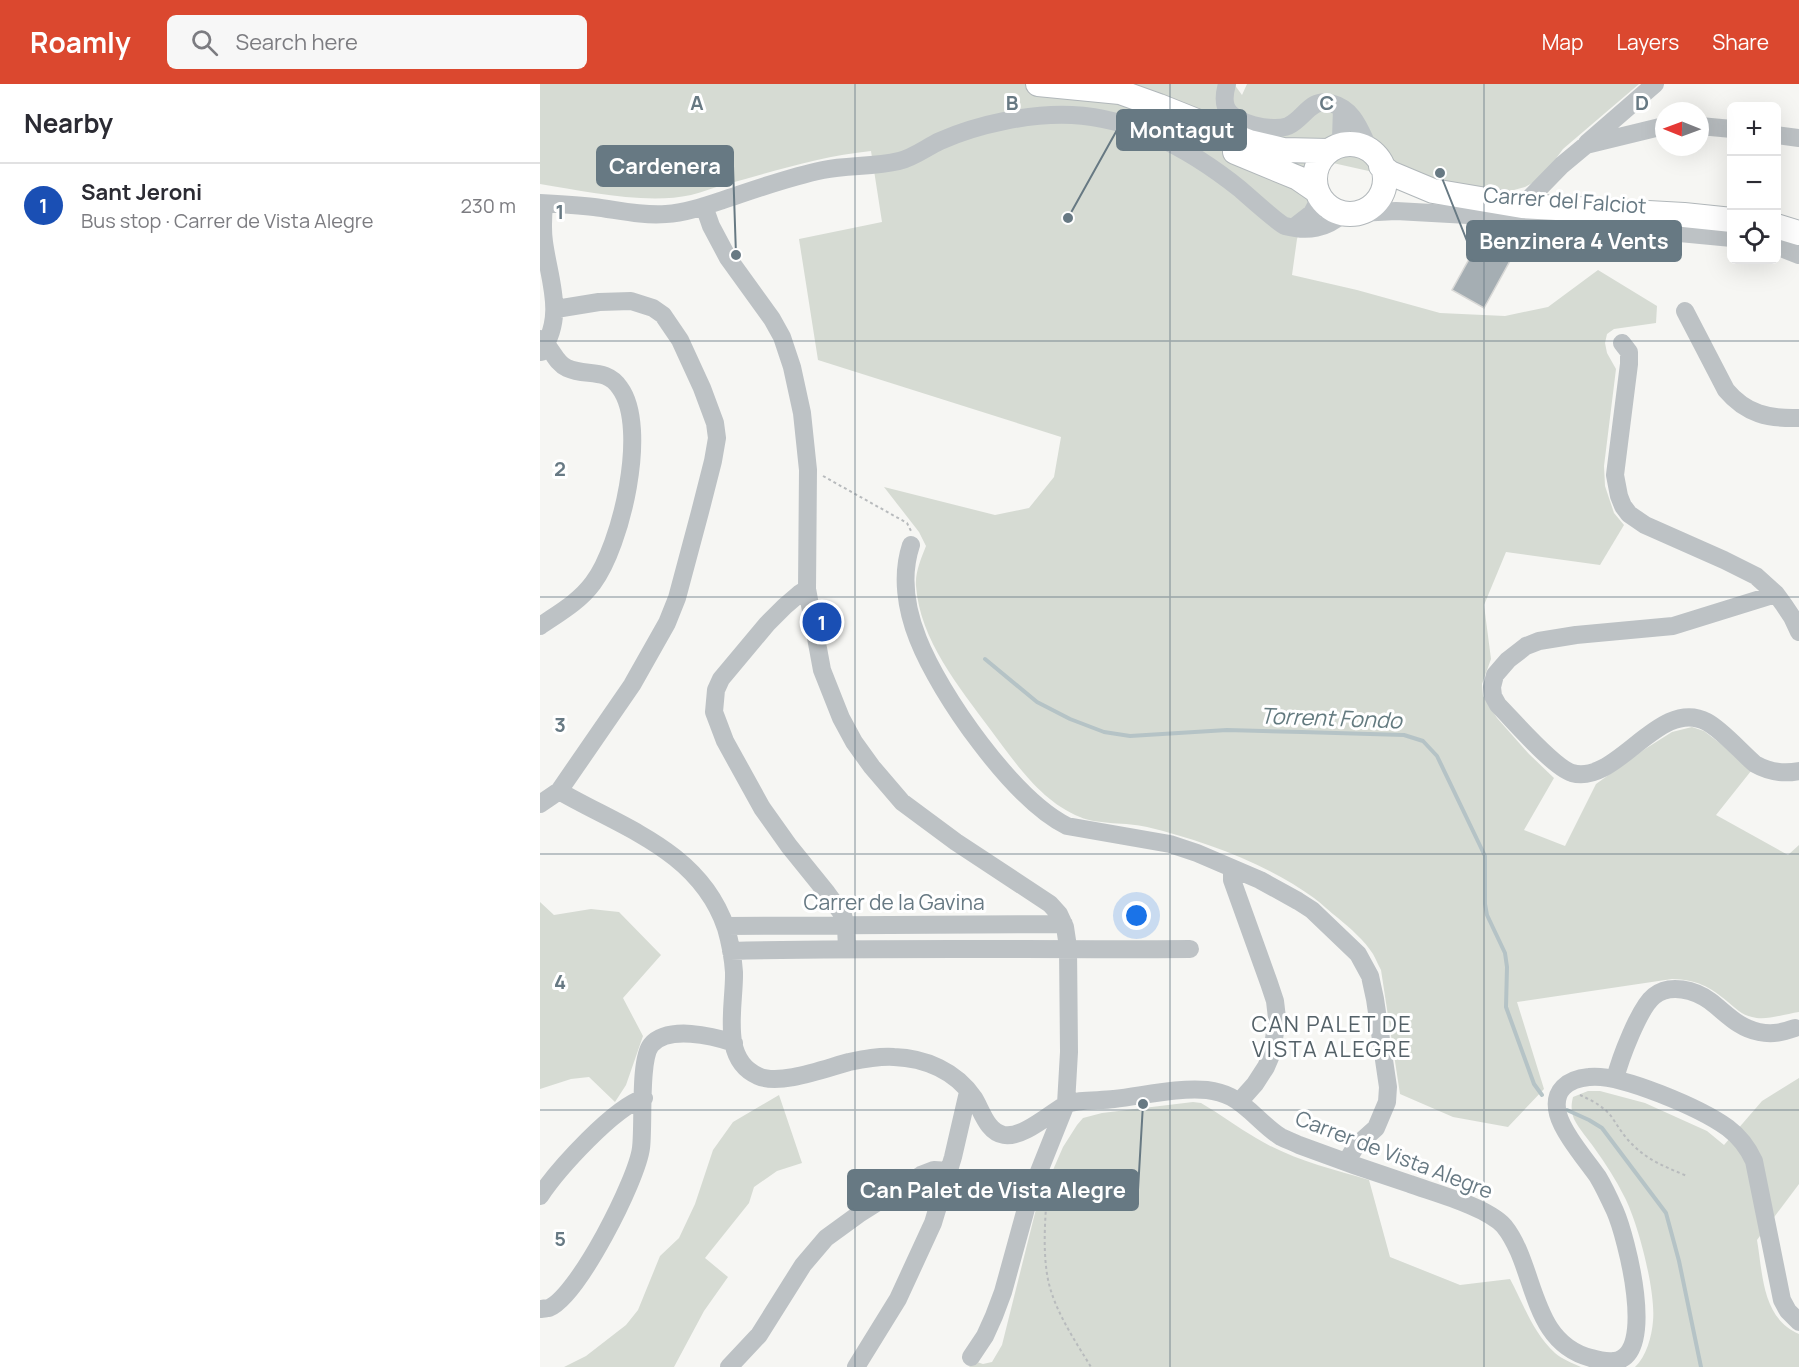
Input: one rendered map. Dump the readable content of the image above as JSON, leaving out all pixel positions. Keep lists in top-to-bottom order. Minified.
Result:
{"streets":{"street":["Carrer del Falciot","Carrer de la Gavina","Carrer de Vista Alegre"]},"districts":["CAN PALET DE VISTA ALEGRE"],"water":["Torrent Fondo"],"places":["Benzinera 4 Vents","Montagut","Cardenera","Can Palet de Vista Alegre"],"north":"left","page":{"header":"Roamly","search":"Search here","nav":["Map","Layers","Share"],"heading":"Nearby","map_buttons":["+","−"],"list":[{"mark":"1","name":"Sant Jeroni","note":"Bus stop · Carrer de Vista Alegre","value":"230 m"}],"pins":"1"},"grid":{"columns":["A","B","C","D"],"rows":["1","2","3","4","5"]}}
